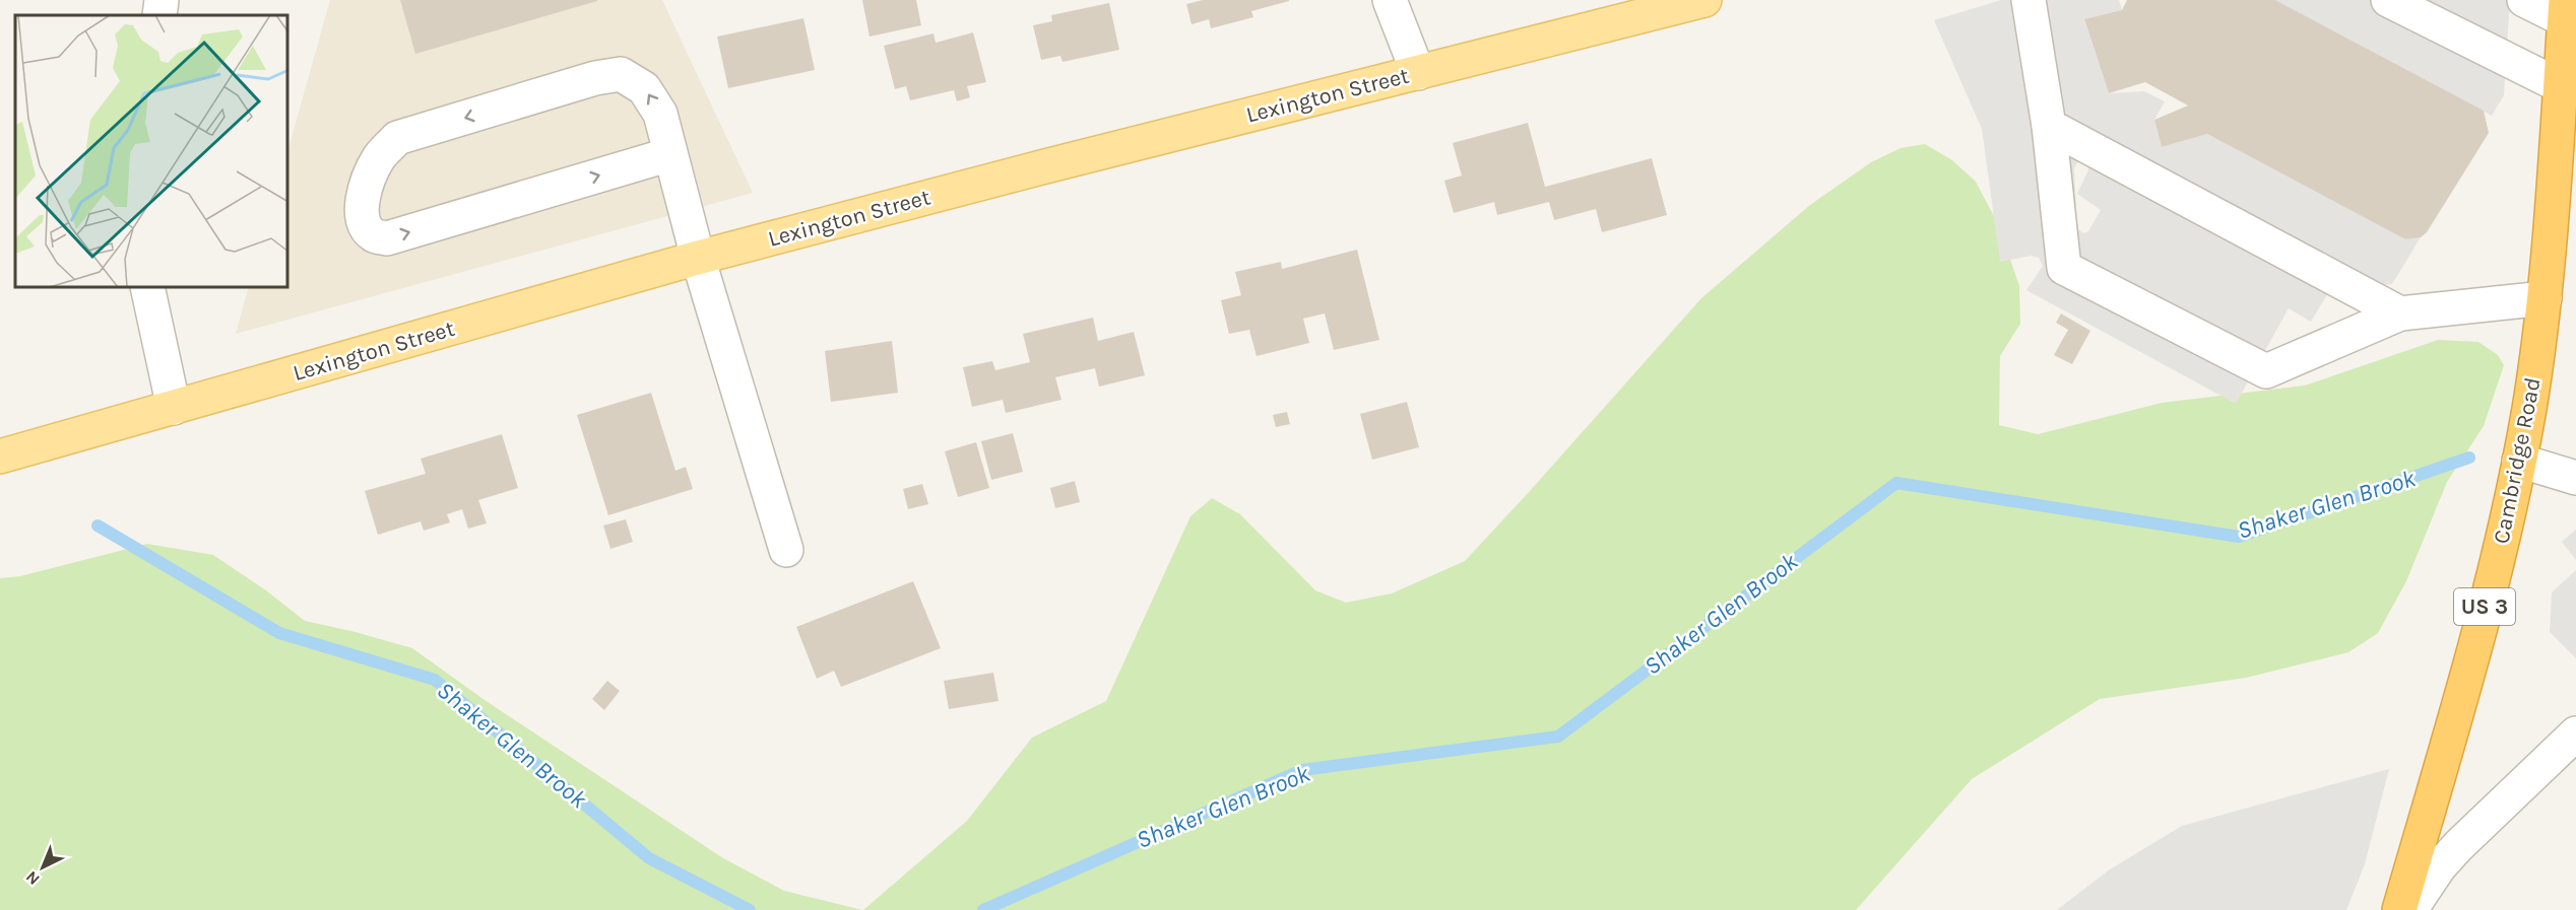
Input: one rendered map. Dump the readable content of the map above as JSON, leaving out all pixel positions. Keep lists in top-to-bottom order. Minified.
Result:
{"streets":{"highway":["Cambridge Road","US 3"],"main road":["Lexington Street"]},"water":["Shaker Glen Brook"],"north":"bottom left"}
